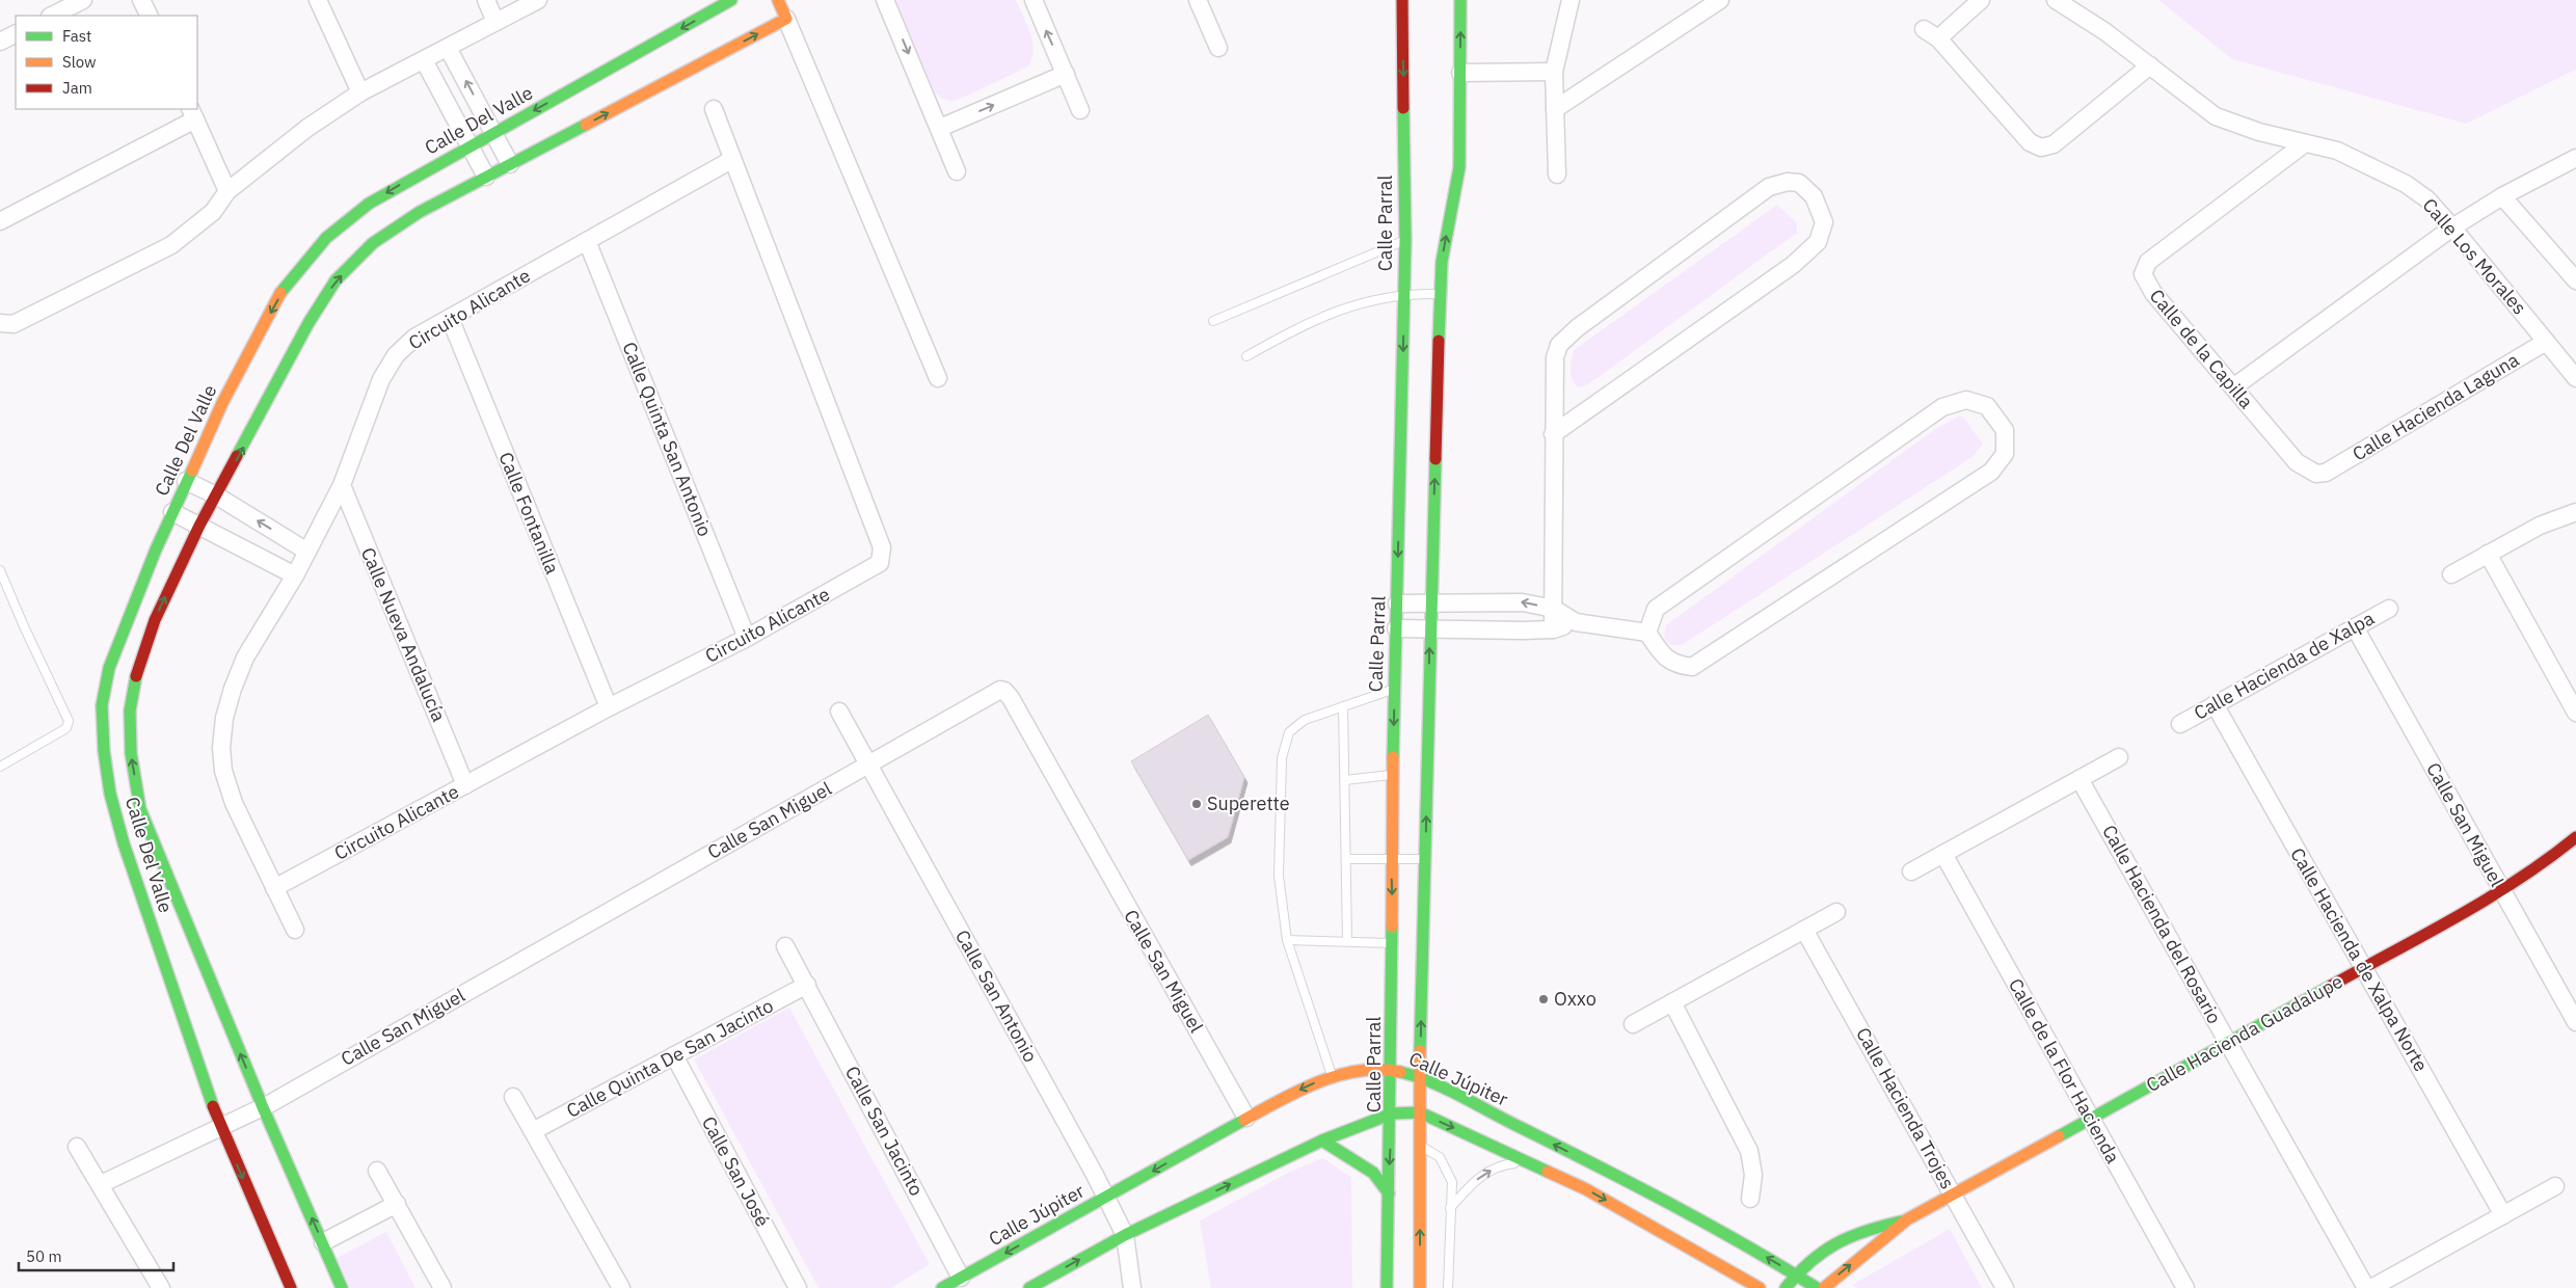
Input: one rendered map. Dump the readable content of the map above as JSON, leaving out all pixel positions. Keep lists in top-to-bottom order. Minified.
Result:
{"streets":{"street":["Calle Del Valle","Calle Parral","Calle Los Morales","Circuito Alicante","Calle de la Capilla","Calle Hacienda Laguna","Calle Quinta San Antonio","Calle Fontanilla","Calle Nueva Andalucía","Calle Hacienda de Xalpa","Calle San Miguel","Calle Hacienda del Rosario","Calle Hacienda de Xalpa Norte","Calle San Antonio","Calle Hacienda Guadalupe","Calle Quinta De San Jacinto","Calle de la Flor Hacienda","Calle Júpiter","Calle Hacienda Trojes","Calle San Jacinto","Calle San José"]},"crossings":[["Calle Del Valle","Calle San Miguel"],["Calle Parral","Calle Júpiter"],["Calle Los Morales","Calle de la Capilla"],["Calle Los Morales","Calle Hacienda Laguna"],["Circuito Alicante","Calle Quinta San Antonio"],["Circuito Alicante","Calle Fontanilla"],["Circuito Alicante","Calle Nueva Andalucía"],["Calle de la Capilla","Calle Hacienda Laguna"],["Calle Hacienda de Xalpa","Calle San Miguel"],["Calle Hacienda de Xalpa","Calle Hacienda de Xalpa Norte"],["Calle San Miguel","Calle San Antonio"],["Calle San Miguel","Calle Hacienda Guadalupe"],["Calle San Miguel","Calle Júpiter"],["Calle Hacienda del Rosario","Calle Hacienda Guadalupe"],["Calle Hacienda de Xalpa Norte","Calle Hacienda Guadalupe"],["Calle San Antonio","Calle Júpiter"],["Calle Hacienda Guadalupe","Calle de la Flor Hacienda"],["Calle Hacienda Guadalupe","Calle Júpiter"],["Calle Hacienda Guadalupe","Calle Hacienda Trojes"],["Calle Quinta De San Jacinto","Calle San Jacinto"],["Calle Quinta De San Jacinto","Calle San José"],["Calle Júpiter","Calle San Jacinto"]],"places":["Superette","Oxxo"],"legend":["Fast","Slow","Jam"],"scale_bar":"50 m"}
